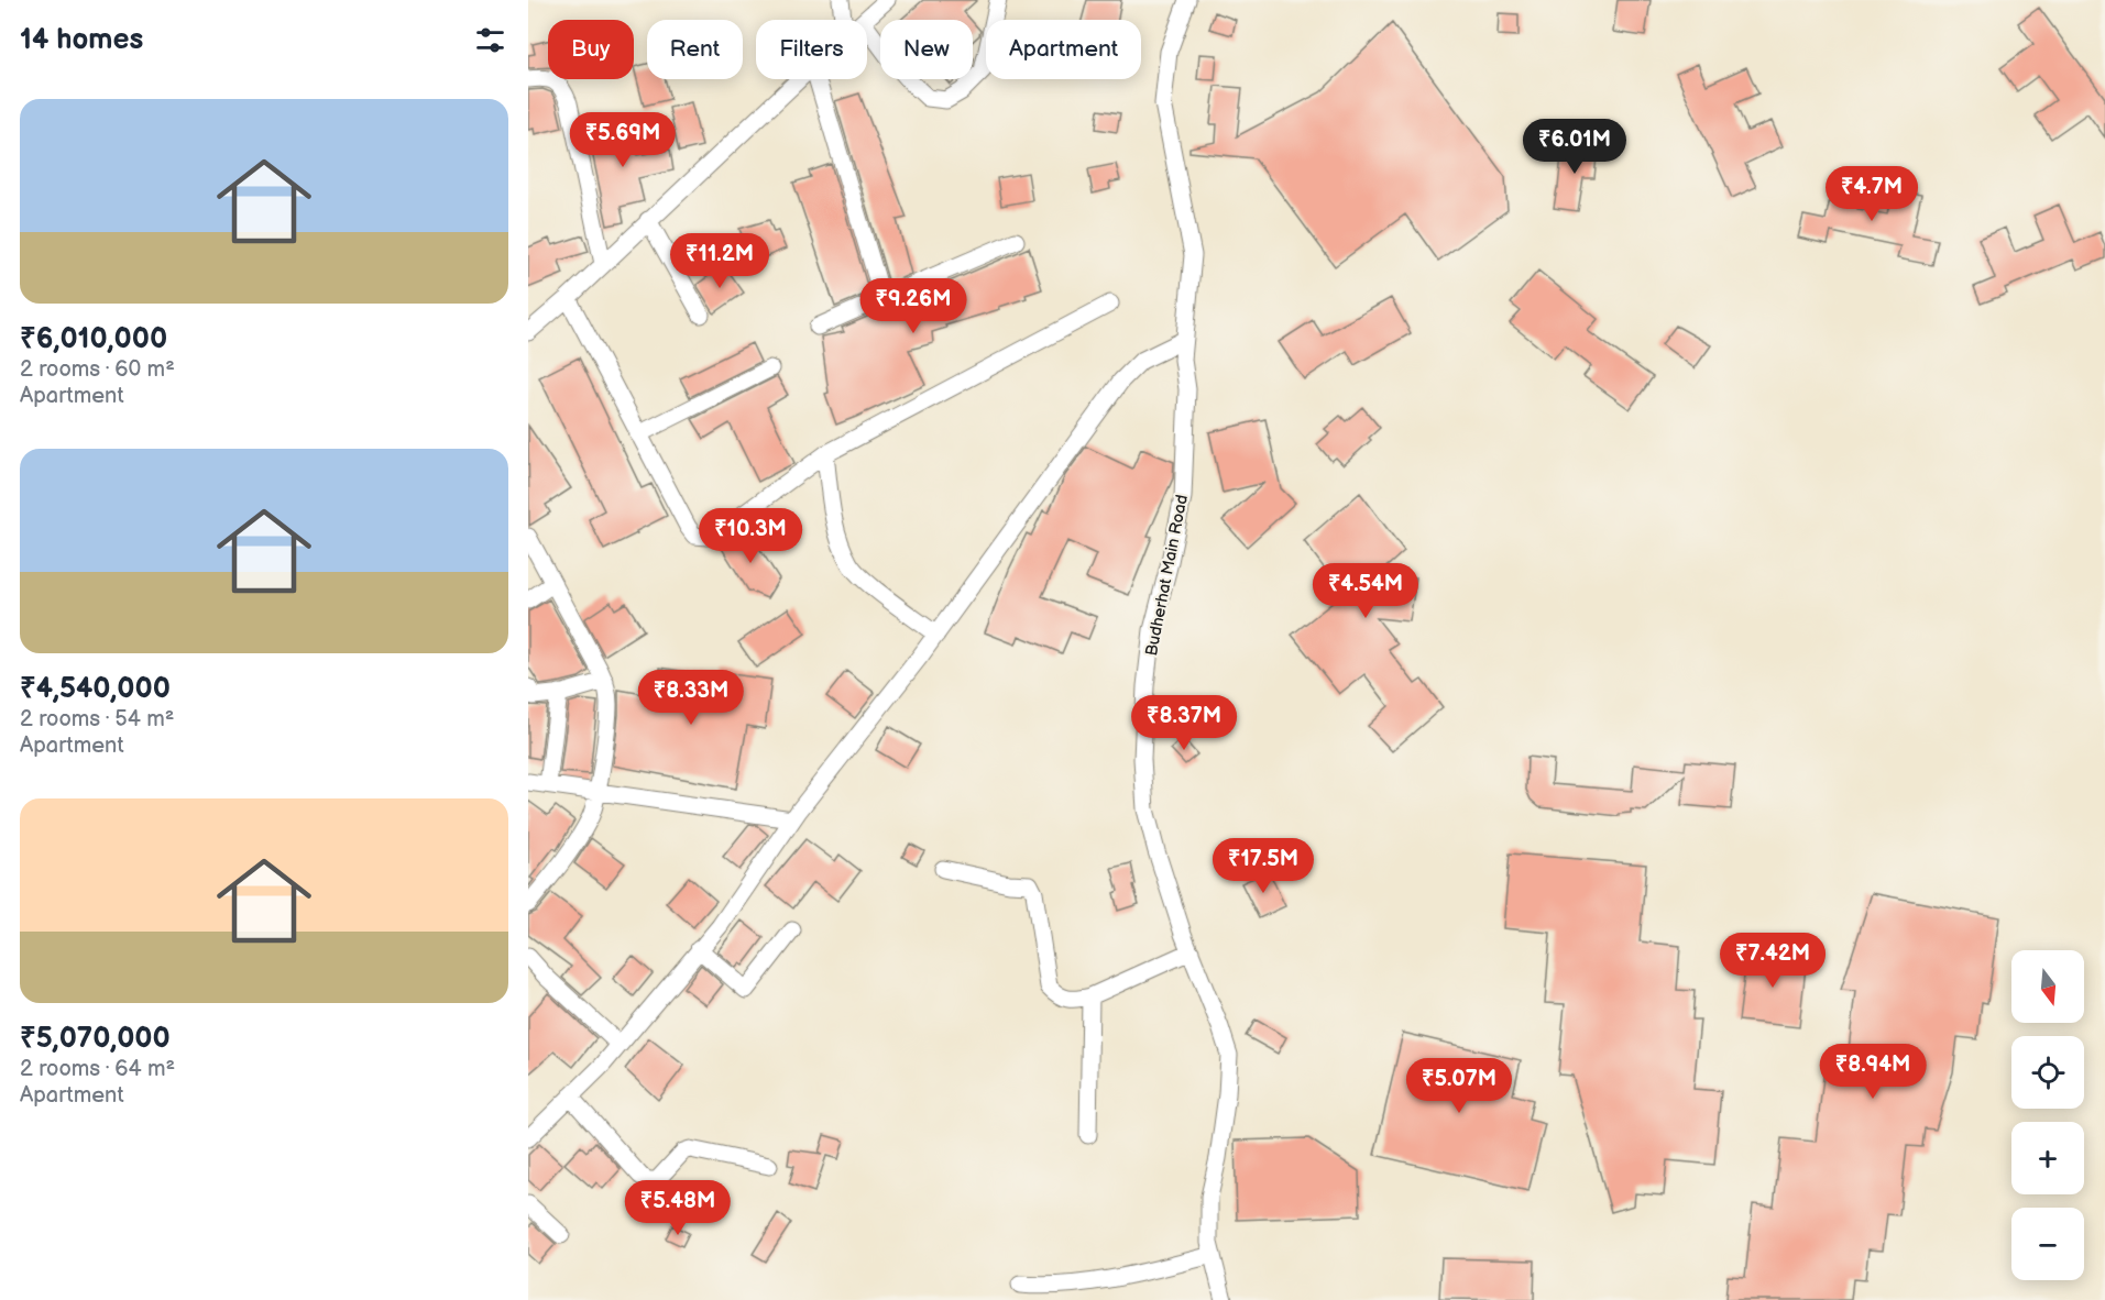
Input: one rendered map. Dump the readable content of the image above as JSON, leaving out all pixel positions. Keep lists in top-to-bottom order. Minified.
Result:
{"streets":{"street":["Budherhat Main Road"]},"north":"bottom","page":{"heading":"14 homes","chip":["Buy","Rent","Filters","New","Apartment"],"list":[{"name":"₹6,010,000","note":"2 rooms · 60 m² · Apartment"},{"name":"₹4,540,000","note":"2 rooms · 54 m² · Apartment"},{"name":"₹5,070,000","note":"2 rooms · 64 m² · Apartment"}],"price":["₹5.69M","₹6.01M","₹4.7M","₹11.2M","₹9.26M","₹10.3M","₹4.54M","₹8.33M","₹8.37M","₹17.5M","₹7.42M","₹8.94M","₹5.07M","₹5.48M"],"map_buttons":["+","−"]}}
